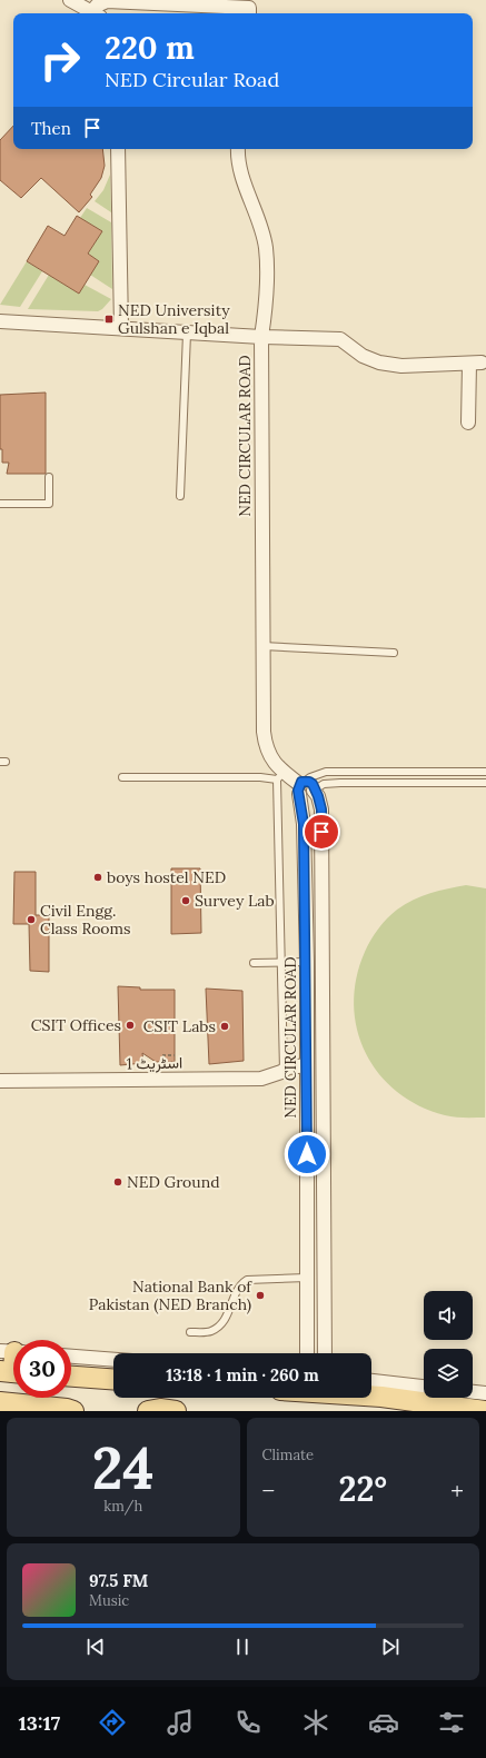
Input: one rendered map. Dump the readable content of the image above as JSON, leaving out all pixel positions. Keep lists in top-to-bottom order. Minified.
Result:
{"streets":{"street":["NED CIRCULAR ROAD","اسٹریٹ 1"]},"crossings":[["NED CIRCULAR ROAD","اسٹریٹ 1"]],"places":{"transit":["NED University Gulshan e Iqbal"],"other":["boys hostel NED","Survey Lab","Civil Engg. Class Rooms","CSIT Offices","CSIT Labs","NED Ground","National Bank of Pakistan (NED Branch)"]},"page":{"turn":["220 m","NED Circular Road"],"then":"Then","limit":"30","trip":"13:18 · 1 min · 260 m","tile":[["24","km/h"],"Climate"],"heat":["−","22°","+"],"song":["97.5 FM","Music"],"tabs":"13:17"}}
